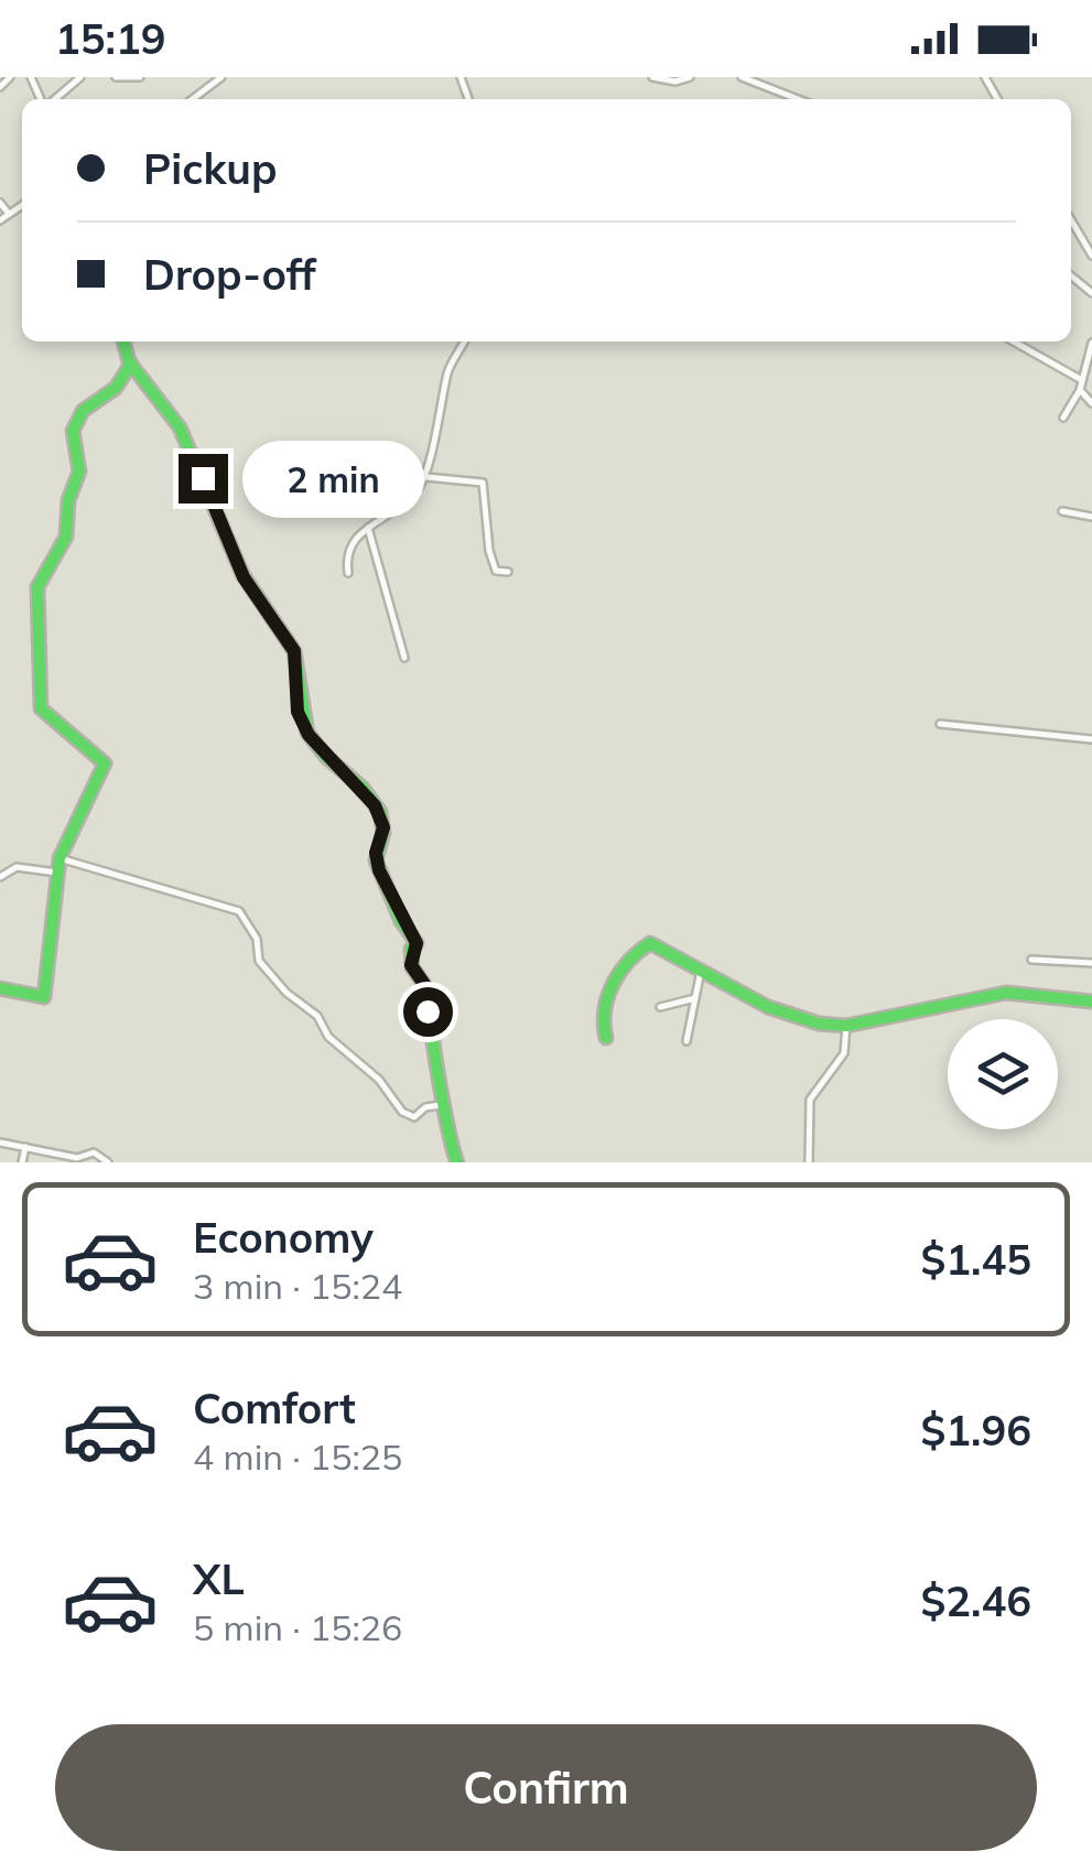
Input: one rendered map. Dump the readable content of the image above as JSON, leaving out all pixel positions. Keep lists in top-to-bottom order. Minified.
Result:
{"page":{"status":"15:19","banner":["Pickup","Drop-off"],"bubble":"2 min","list":[{"name":"Economy","note":"3 min · 15:24","value":"$1.45"},{"name":"Comfort","note":"4 min · 15:25","value":"$1.96"},{"name":"XL","note":"5 min · 15:26","value":"$2.46"}],"buttons":"Confirm"}}
